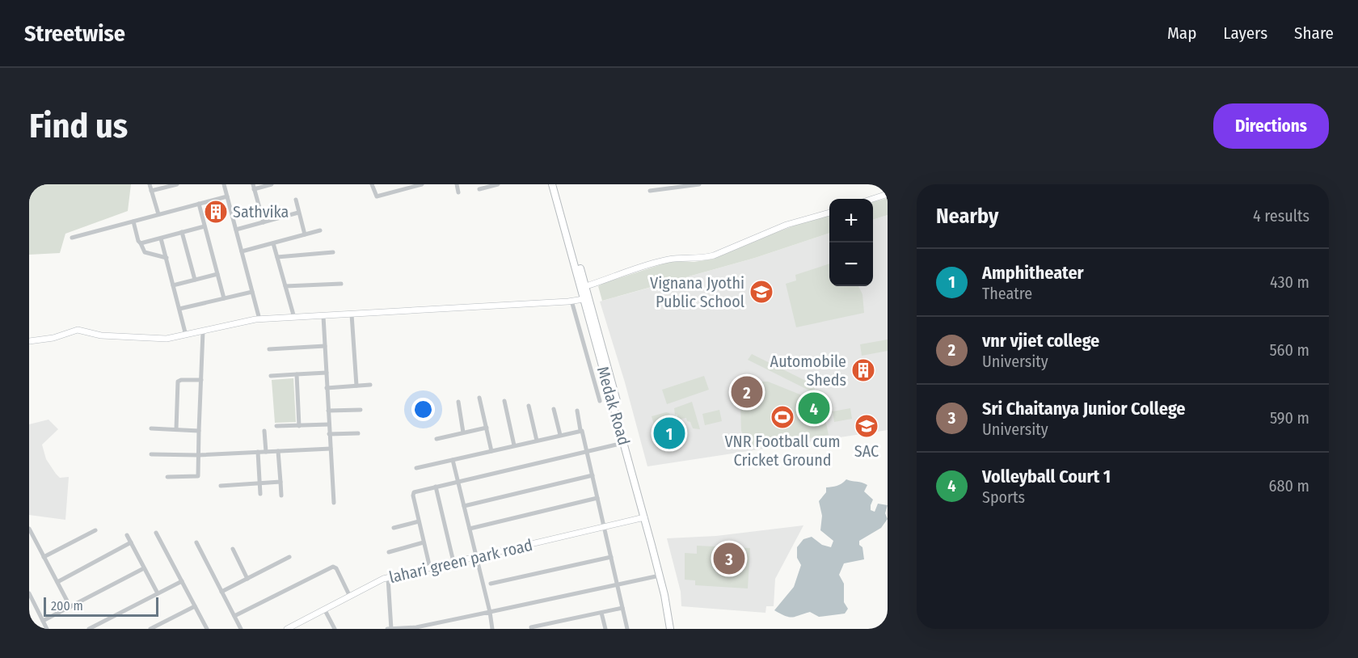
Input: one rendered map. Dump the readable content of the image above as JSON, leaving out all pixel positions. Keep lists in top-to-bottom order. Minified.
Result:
{"streets":{"main road":["Medak Road"],"street":["lahari green park road"]},"crossings":[["Medak Road","lahari green park road"]],"places":{"building":["Sathvika","Automobile Sheds"],"school or university":["Vignana Jyothi Public School","SAC"],"sports":["VNR Football cum Cricket Ground"]},"scale_bar":"200 m","page":{"header":"Streetwise","nav":["Map","Layers","Share"],"buttons":"Directions","title":"Find us","heading":["Nearby","4 results"],"map_buttons":["+","−"],"list":[{"mark":"1","name":"Amphitheater","note":"Theatre","value":"430 m"},{"mark":"2","name":"vnr vjiet college","note":"University","value":"560 m"},{"mark":"3","name":"Sri Chaitanya Junior College","note":"University","value":"590 m"},{"mark":"4","name":"Volleyball Court 1","note":"Sports","value":"680 m"}],"pins":["2","4","1","3"],"scale":"200 m"}}
